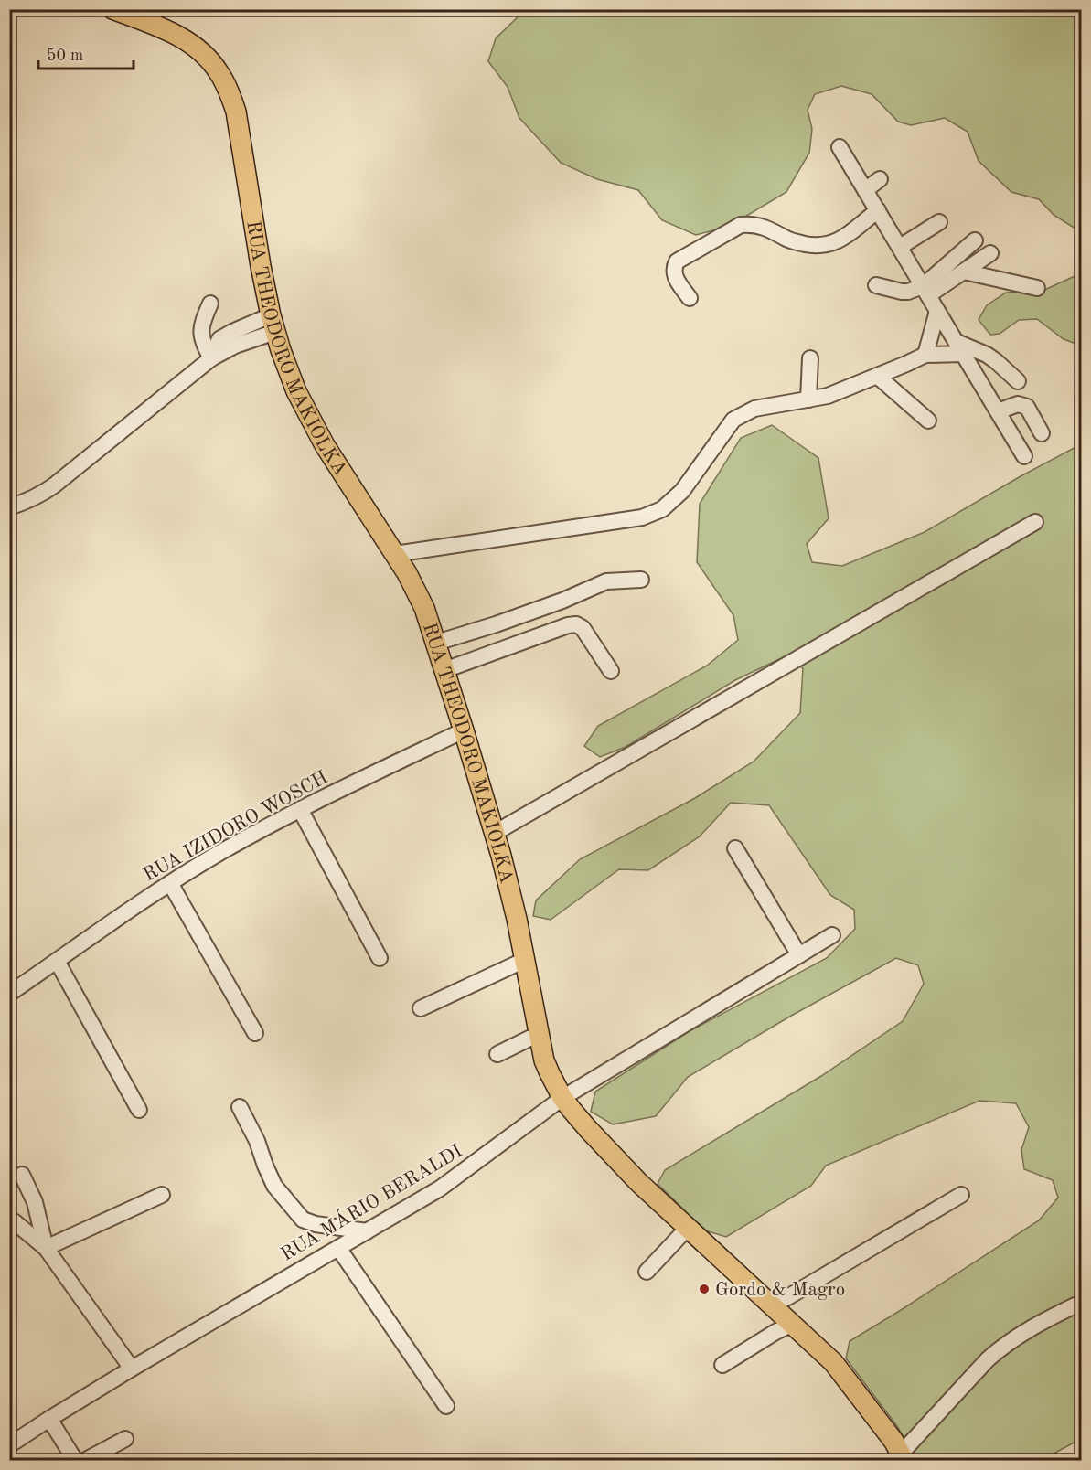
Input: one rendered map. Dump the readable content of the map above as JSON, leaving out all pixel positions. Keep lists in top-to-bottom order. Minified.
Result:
{"streets":{"main road":["RUA THEODORO MAKIOLKA"],"street":["RUA IZIDORO WOSCH","RUA MÁRIO BERALDI"]},"crossings":[["RUA THEODORO MAKIOLKA","RUA IZIDORO WOSCH"],["RUA THEODORO MAKIOLKA","RUA MÁRIO BERALDI"]],"places":["Gordo & Magro"],"scale_bar":"50 m"}
